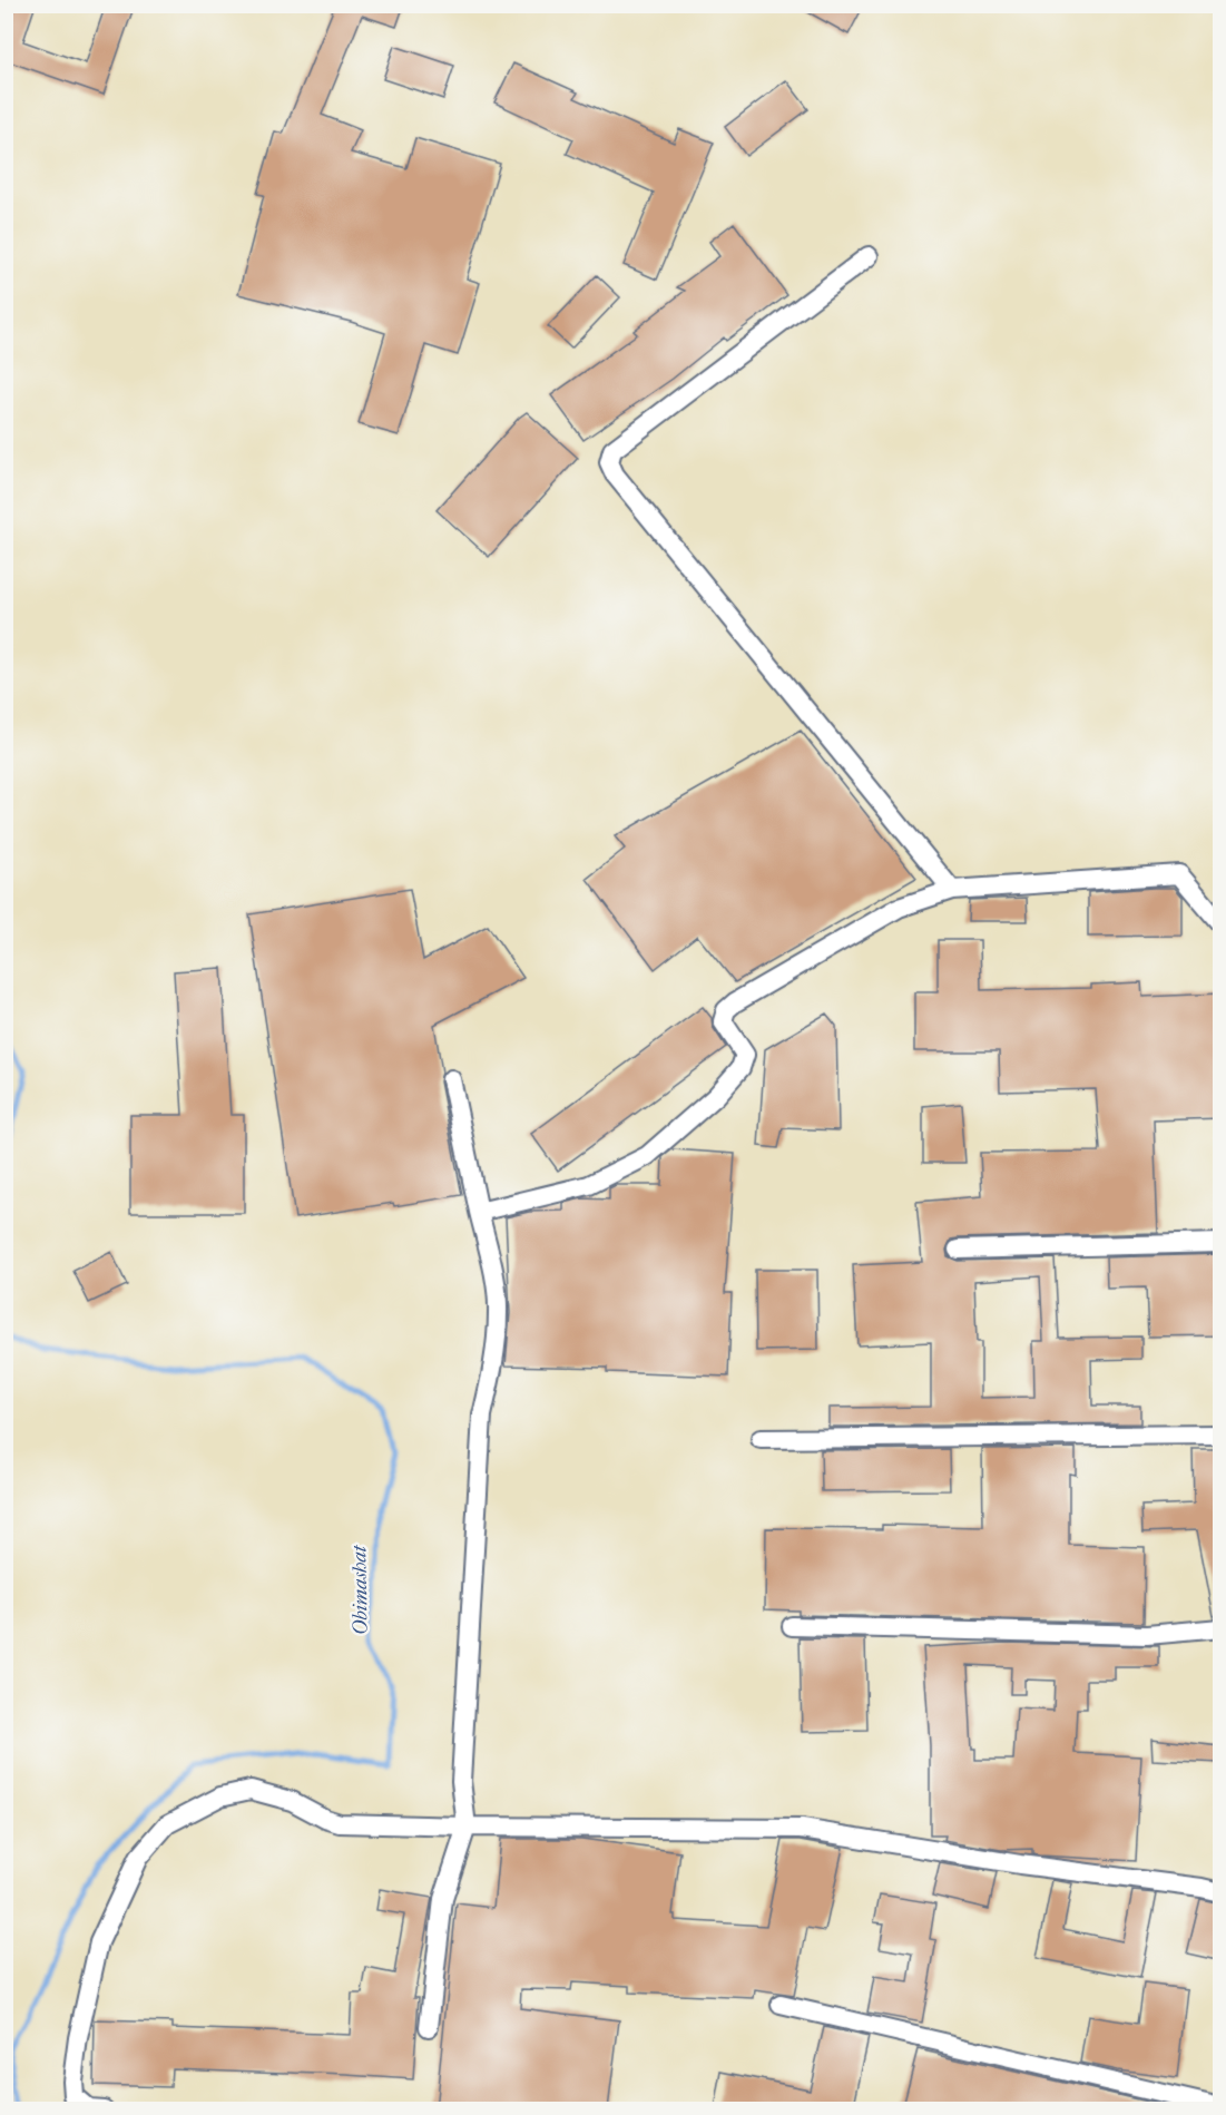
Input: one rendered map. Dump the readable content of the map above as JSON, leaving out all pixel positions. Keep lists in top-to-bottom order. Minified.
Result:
{"water":["Obimashat"]}
